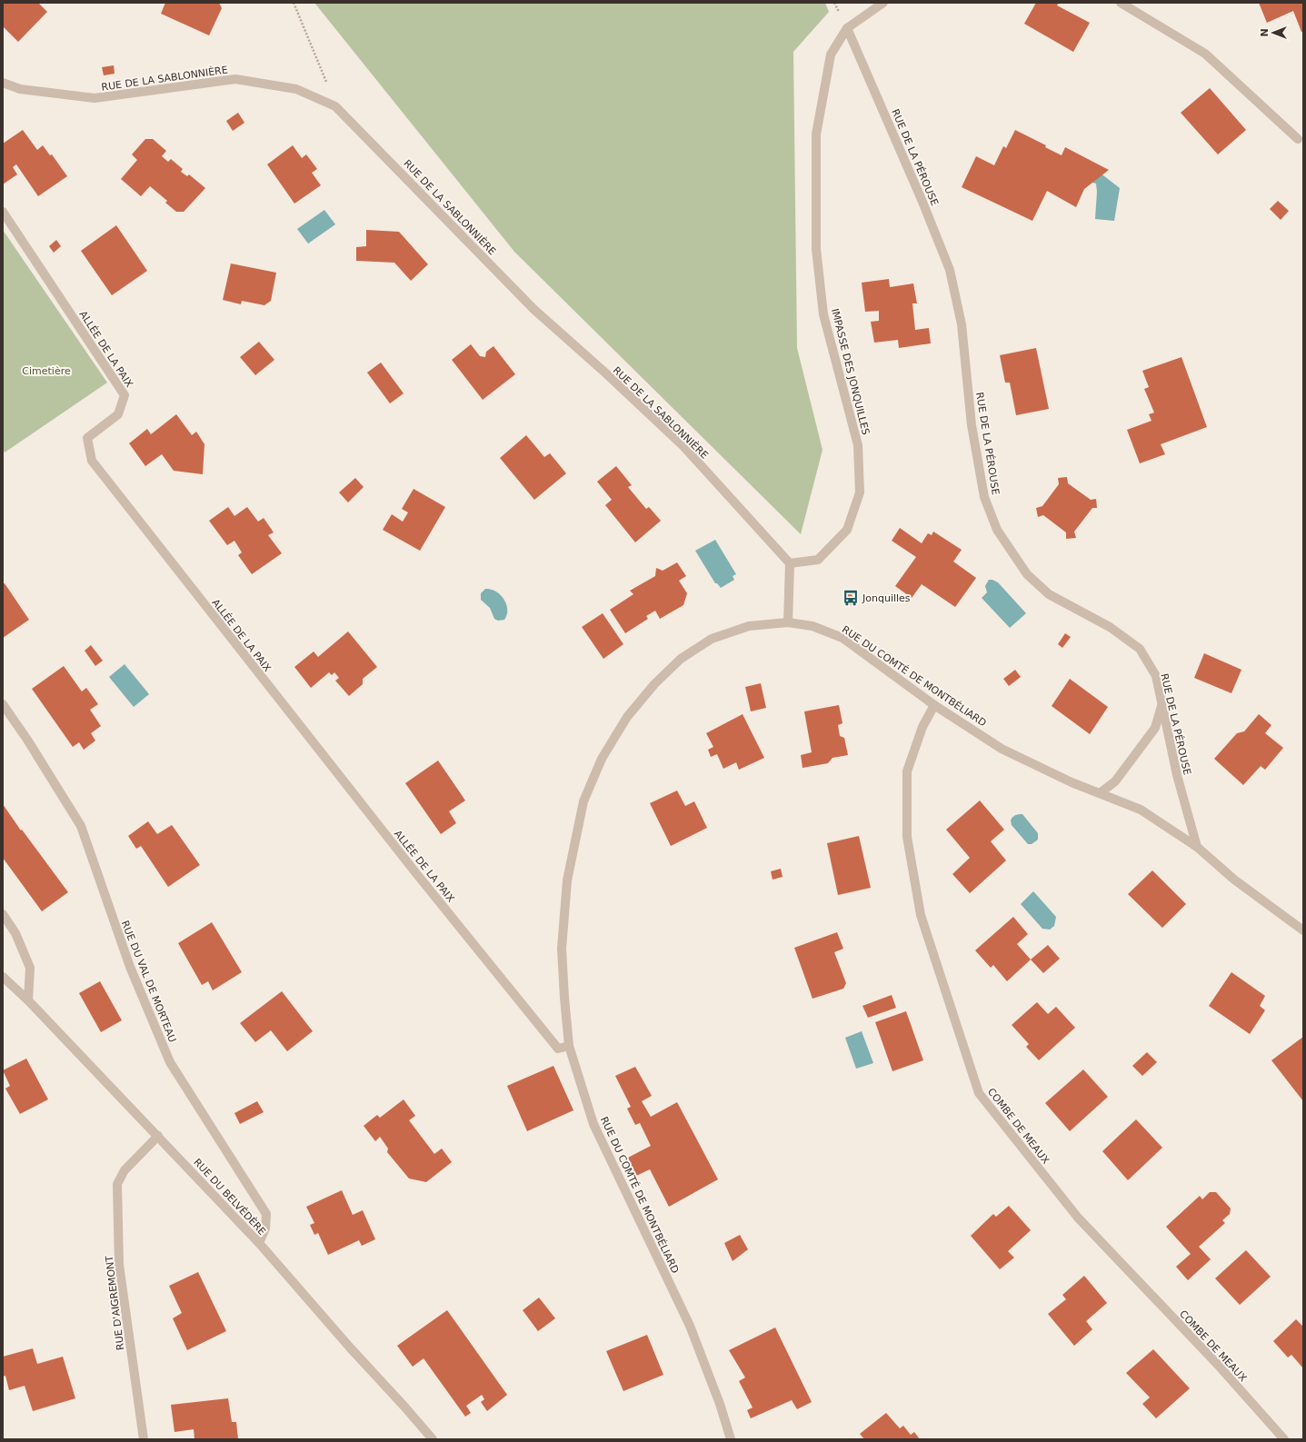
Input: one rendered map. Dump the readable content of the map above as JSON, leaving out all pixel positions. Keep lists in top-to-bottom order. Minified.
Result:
{"streets":{"street":["RUE DE LA SABLONNIÈRE","RUE DE LA PÉROUSE","ALLÉE DE LA PAIX","IMPASSE DES JONQUILLES","RUE DU COMTÉ DE MONTBÉLIARD","RUE DU VAL DE MORTEAU","COMBE DE MEAUX","RUE DU BELVÉDÈRE","RUE D'AIGREMONT"]},"crossings":[["RUE DE LA SABLONNIÈRE","IMPASSE DES JONQUILLES"],["RUE DE LA PÉROUSE","IMPASSE DES JONQUILLES"],["RUE DE LA PÉROUSE","RUE DU COMTÉ DE MONTBÉLIARD"],["ALLÉE DE LA PAIX","RUE DU COMTÉ DE MONTBÉLIARD"],["RUE DU COMTÉ DE MONTBÉLIARD","COMBE DE MEAUX"],["RUE DU VAL DE MORTEAU","RUE DU BELVÉDÈRE"],["RUE DU BELVÉDÈRE","RUE D'AIGREMONT"]],"parks":["Cimetière"],"places":{"bus stop":["Jonquilles"]},"north":"left"}
